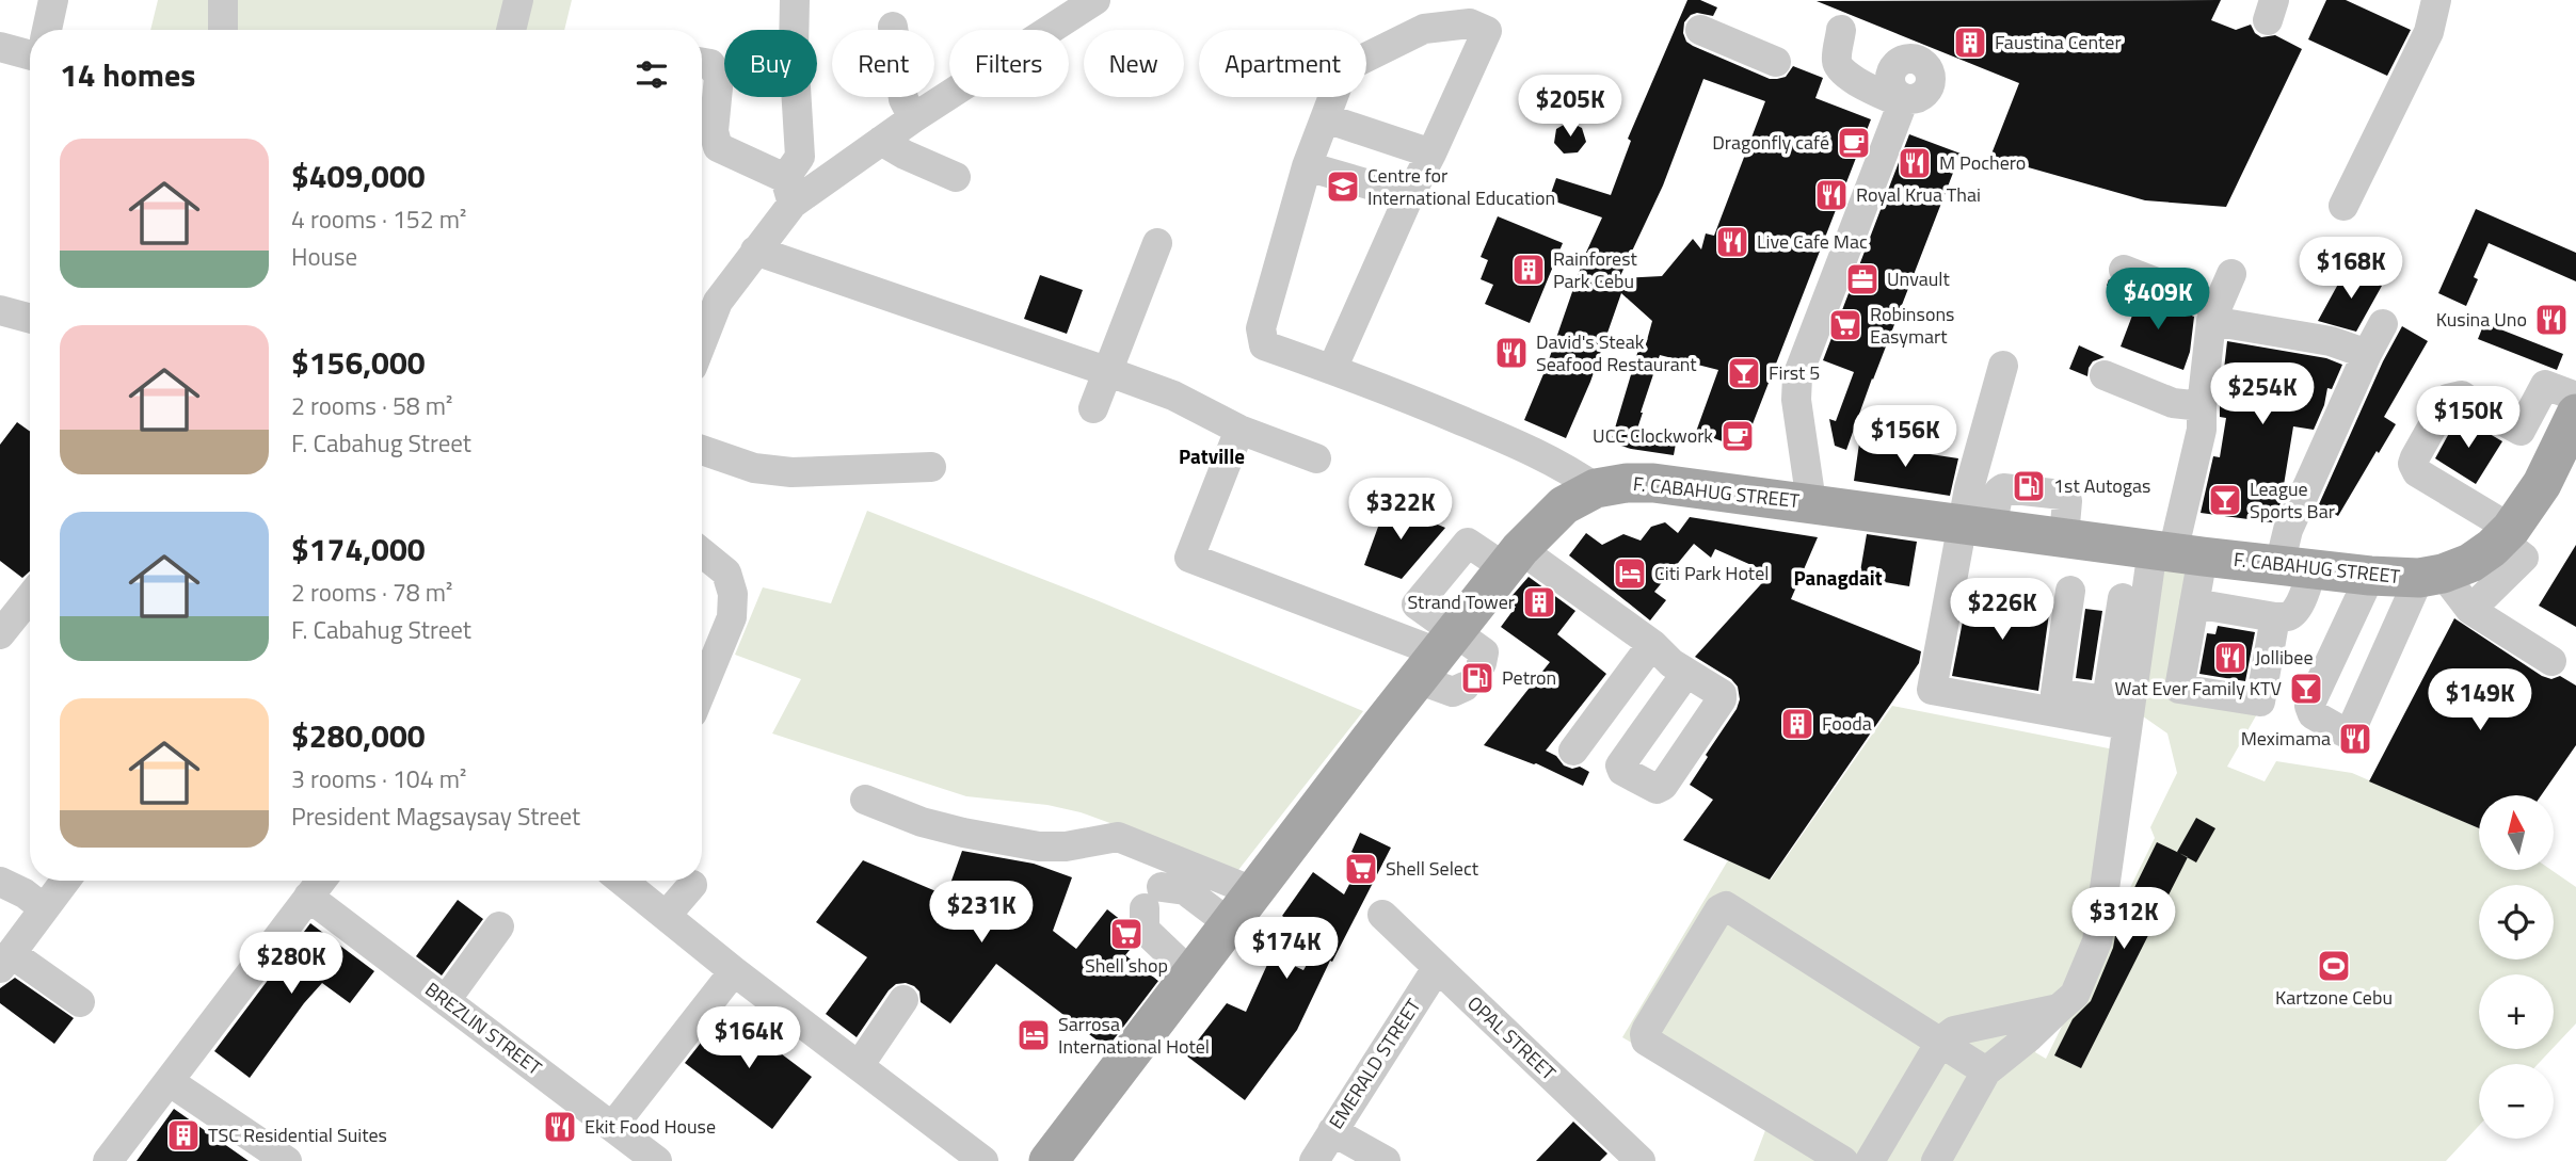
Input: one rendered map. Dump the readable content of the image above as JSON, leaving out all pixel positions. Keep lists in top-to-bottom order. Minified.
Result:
{"streets":{"main road":["F. CABAHUG STREET"],"street":["BREZLIN STREET","OPAL STREET","EMERALD STREET"]},"crossings":[["OPAL STREET","EMERALD STREET"]],"districts":["Patville","Panagdait"],"places":{"building":["Faustina Center","Rainforest Park Cebu","Strand Tower","Fooda","TSC Residential Suites"],"cafe":["Dragonfly café","UCC Clockwork"],"restaurant":["M Pochero","Royal Krua Thai","Live Cafe Mac","Kusina Uno","David's Steak Seafood Restaurant","Jollibee","Meximama","Ekit Food House"],"school or university":["Centre for International Education"],"office":["Unvault"],"supermarket":["Robinsons Easymart","Shell Select","Shell shop"],"bar":["First 5","League Sports Bar","Wat Ever Family KTV"],"fuel station":["1st Autogas","Petron"],"hotel":["Citi Park Hotel","Sarrosa International Hotel"],"sports":["Kartzone Cebu"]},"north":"top","page":{"chip":["Buy","Rent","Filters","New","Apartment"],"heading":"14 homes","price":["$205K","$168K","$409K","$254K","$150K","$156K","$322K","$226K","$149K","$231K","$312K","$174K","$280K","$164K"],"list":[{"name":"$409,000","note":"4 rooms · 152 m² · House"},{"name":"$156,000","note":"2 rooms · 58 m² · F. Cabahug Street"},{"name":"$174,000","note":"2 rooms · 78 m² · F. Cabahug Street"},{"name":"$280,000","note":"3 rooms · 104 m² · President Magsaysay Street"}],"map_buttons":["+","−"]}}
